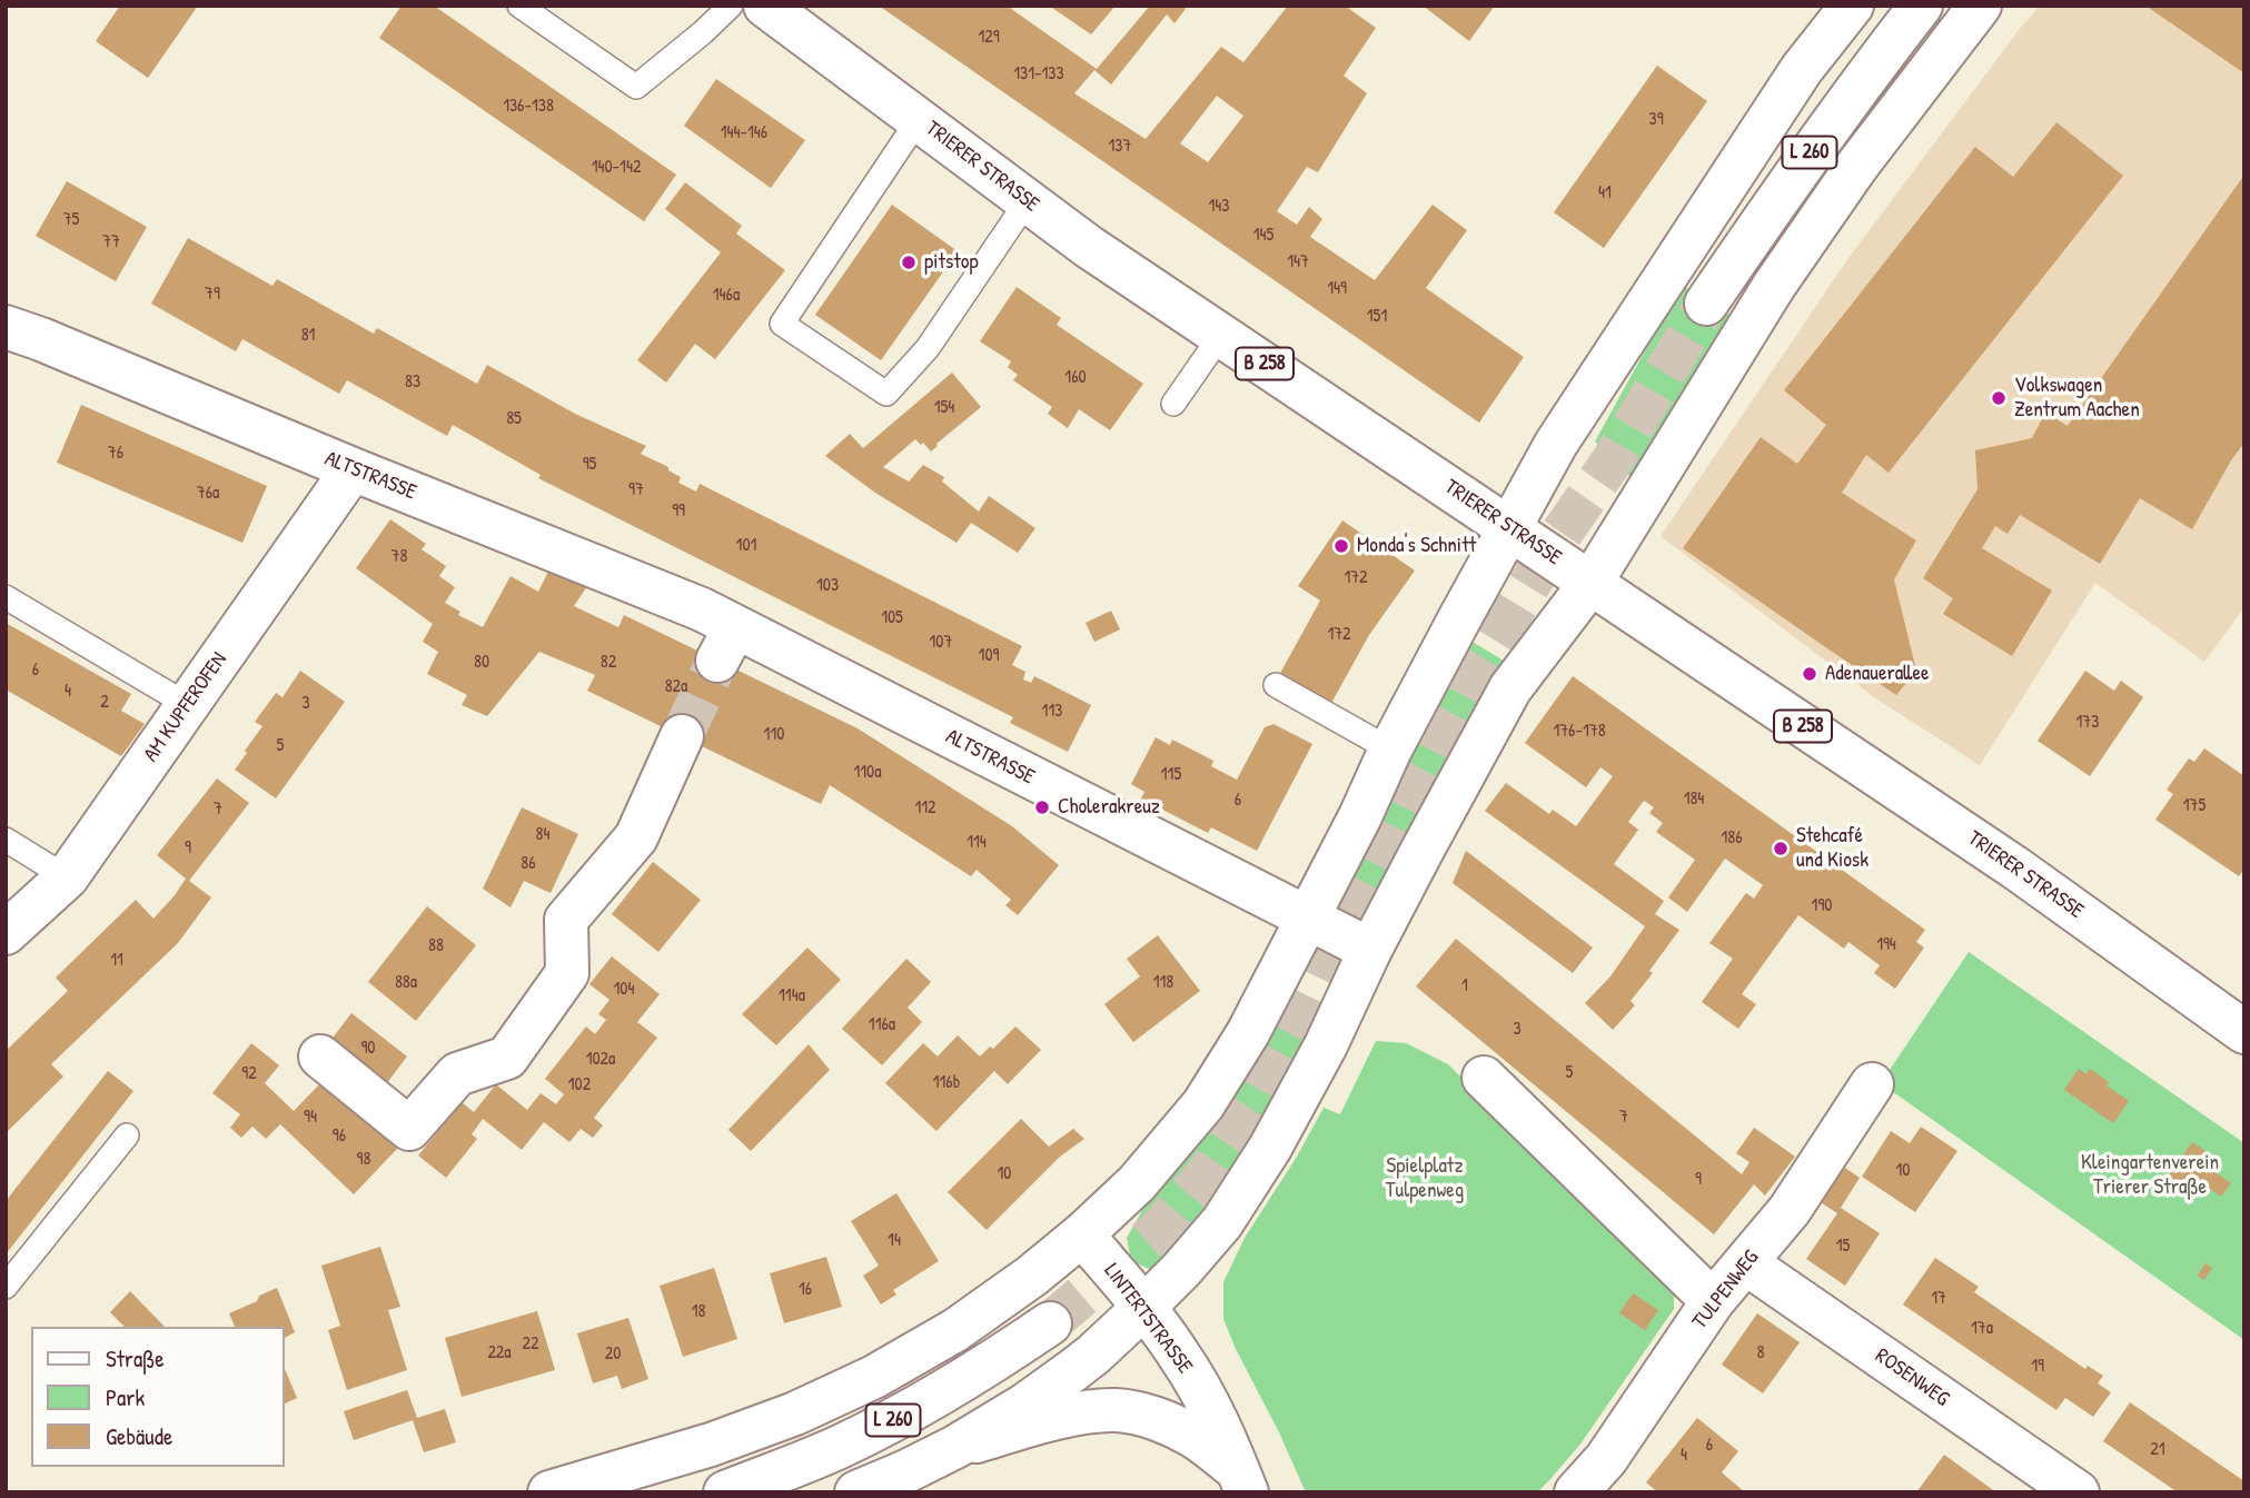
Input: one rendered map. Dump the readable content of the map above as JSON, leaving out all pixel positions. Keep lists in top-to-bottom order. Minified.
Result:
{"streets":{"main road":["L 260","TRIERER STRASSE","B 258","ALTSTRASSE","AM KUPFEROFEN","TULPENWEG","LINTERTSTRASSE","ROSENWEG"]},"crossings":[["ALTSTRASSE","AM KUPFEROFEN"],["TULPENWEG","ROSENWEG"]],"parks":["Kleingartenverein Trierer Straße","Spielplatz Tulpenweg"],"places":["pitstop","Volkswagen Zentrum Aachen","Monda's Schnitt","Adenauerallee","Cholerakreuz","Stehcafé und Kiosk"],"house_numbers":["129","131-133","136-138","39","144-146","137","140-142","41","143","75","145","77","147","149","79","146a","151","81","160","83","154","85","76","95","97","76a","99","101","78","172","103","105","172","107","109","80","82","6","82a","4","2","3","113","173","176-178","110","5","110a","115","184","6","175","112","7","84","186","114","9","86","190","194","88","11","88a","118","1","104","114a","116a","3","90","102a","5","92","116b","102","94","7","96","98","10","10","9","14","15","16","17","18","17a","22","22a","8","20","19","6","21","4"],"legend":["Straße","Park","Gebäude"]}
